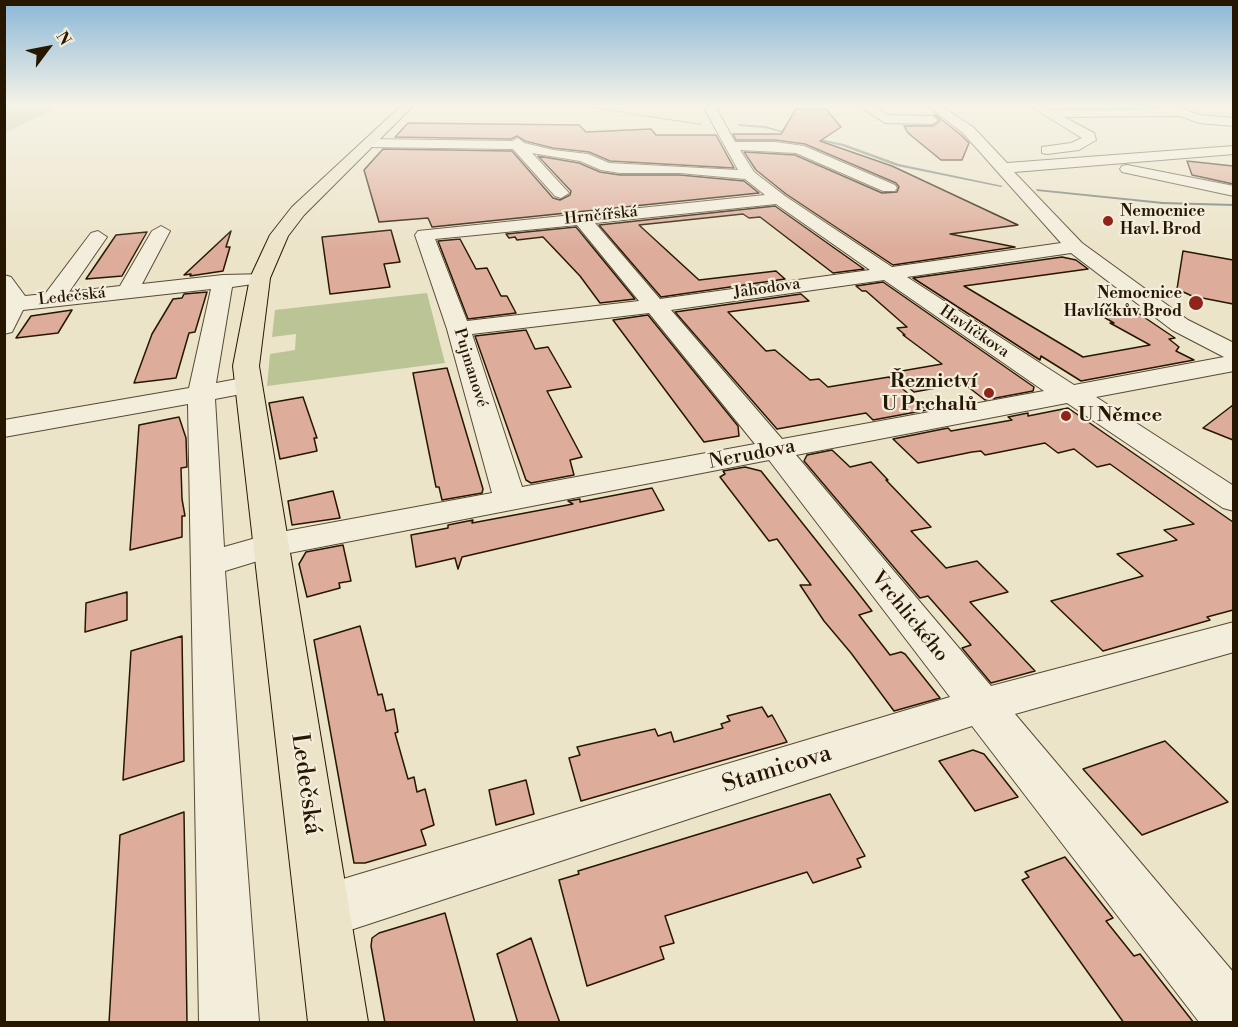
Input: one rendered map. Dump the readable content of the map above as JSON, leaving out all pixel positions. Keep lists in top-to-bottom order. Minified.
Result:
{"streets":{"main road":["Ledečská"],"street":["Hrnčířská","Jahodova","Havlíčkova","Pujmanové","Nerudova","Vrchlického","Stamicova"]},"crossings":[["Hrnčířská","Havlíčkova"],["Hrnčířská","Pujmanové"],["Hrnčířská","Vrchlického"],["Jahodova","Havlíčkova"],["Jahodova","Pujmanové"],["Jahodova","Vrchlického"],["Ledečská","Nerudova"],["Ledečská","Stamicova"],["Havlíčkova","Nerudova"],["Pujmanové","Nerudova"],["Nerudova","Vrchlického"],["Vrchlického","Stamicova"]],"places":["Nemocnice Havl. Brod","Nemocnice Havlíčkův Brod","Řeznictví U Prchalů","U Němce"],"north":"top right"}
